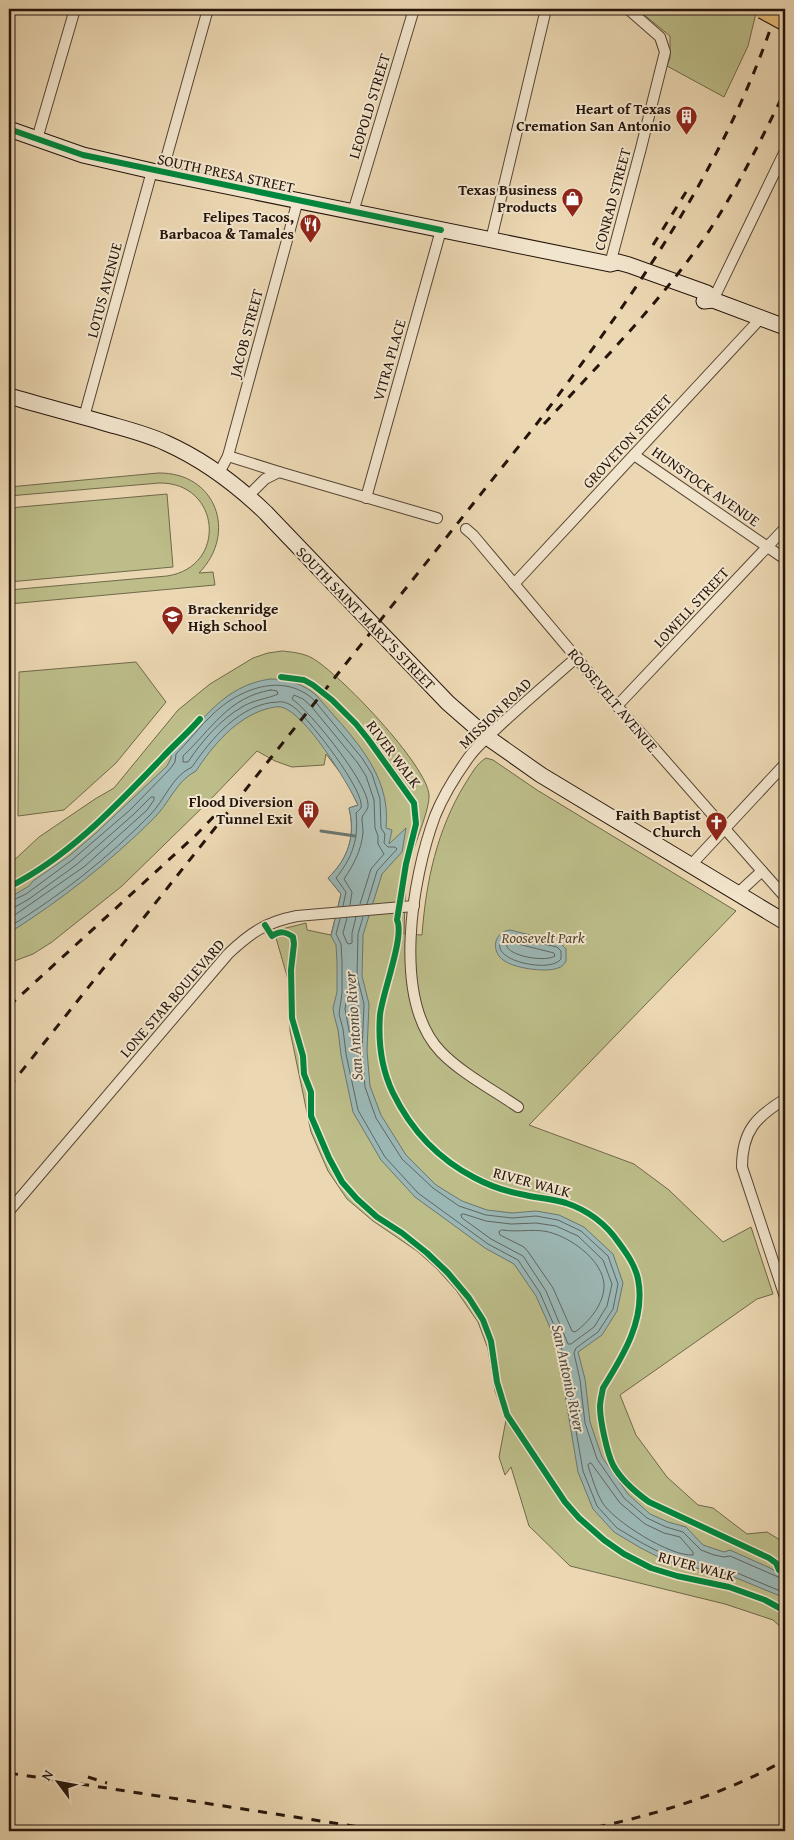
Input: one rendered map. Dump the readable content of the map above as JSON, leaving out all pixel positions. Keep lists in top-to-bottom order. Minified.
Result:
{"streets":{"main road":["SOUTH PRESA STREET","SOUTH SAINT MARY'S STREET"],"street":["LEOPOLD STREET","CONRAD STREET","LOTUS AVENUE","JACOB STREET","VITRA PLACE","GROVETON STREET","HUNSTOCK AVENUE","LOWELL STREET","ROOSEVELT AVENUE","MISSION ROAD","LONE STAR BOULEVARD"],"cycle path":["RIVER WALK"]},"crossings":[["LEOPOLD STREET","SOUTH PRESA STREET"],["SOUTH PRESA STREET","CONRAD STREET"],["SOUTH PRESA STREET","LOTUS AVENUE"],["SOUTH PRESA STREET","JACOB STREET"],["SOUTH PRESA STREET","VITRA PLACE"],["SOUTH PRESA STREET","GROVETON STREET"],["LOTUS AVENUE","SOUTH SAINT MARY'S STREET"],["JACOB STREET","SOUTH SAINT MARY'S STREET"],["GROVETON STREET","HUNSTOCK AVENUE"],["GROVETON STREET","ROOSEVELT AVENUE"],["HUNSTOCK AVENUE","LOWELL STREET"],["LOWELL STREET","ROOSEVELT AVENUE"],["SOUTH SAINT MARY'S STREET","MISSION ROAD"],["ROOSEVELT AVENUE","MISSION ROAD"],["MISSION ROAD","LONE STAR BOULEVARD"]],"water":["San Antonio River"],"parks":["Roosevelt Park"],"places":{"building":["Heart of Texas Cremation San Antonio","Flood Diversion Tunnel Exit"],"shop":["Texas Business Products"],"restaurant":["Felipes Tacos, Barbacoa & Tamales"],"school or university":["Brackenridge High School"],"church":["Faith Baptist Church"]},"north":"top left"}
